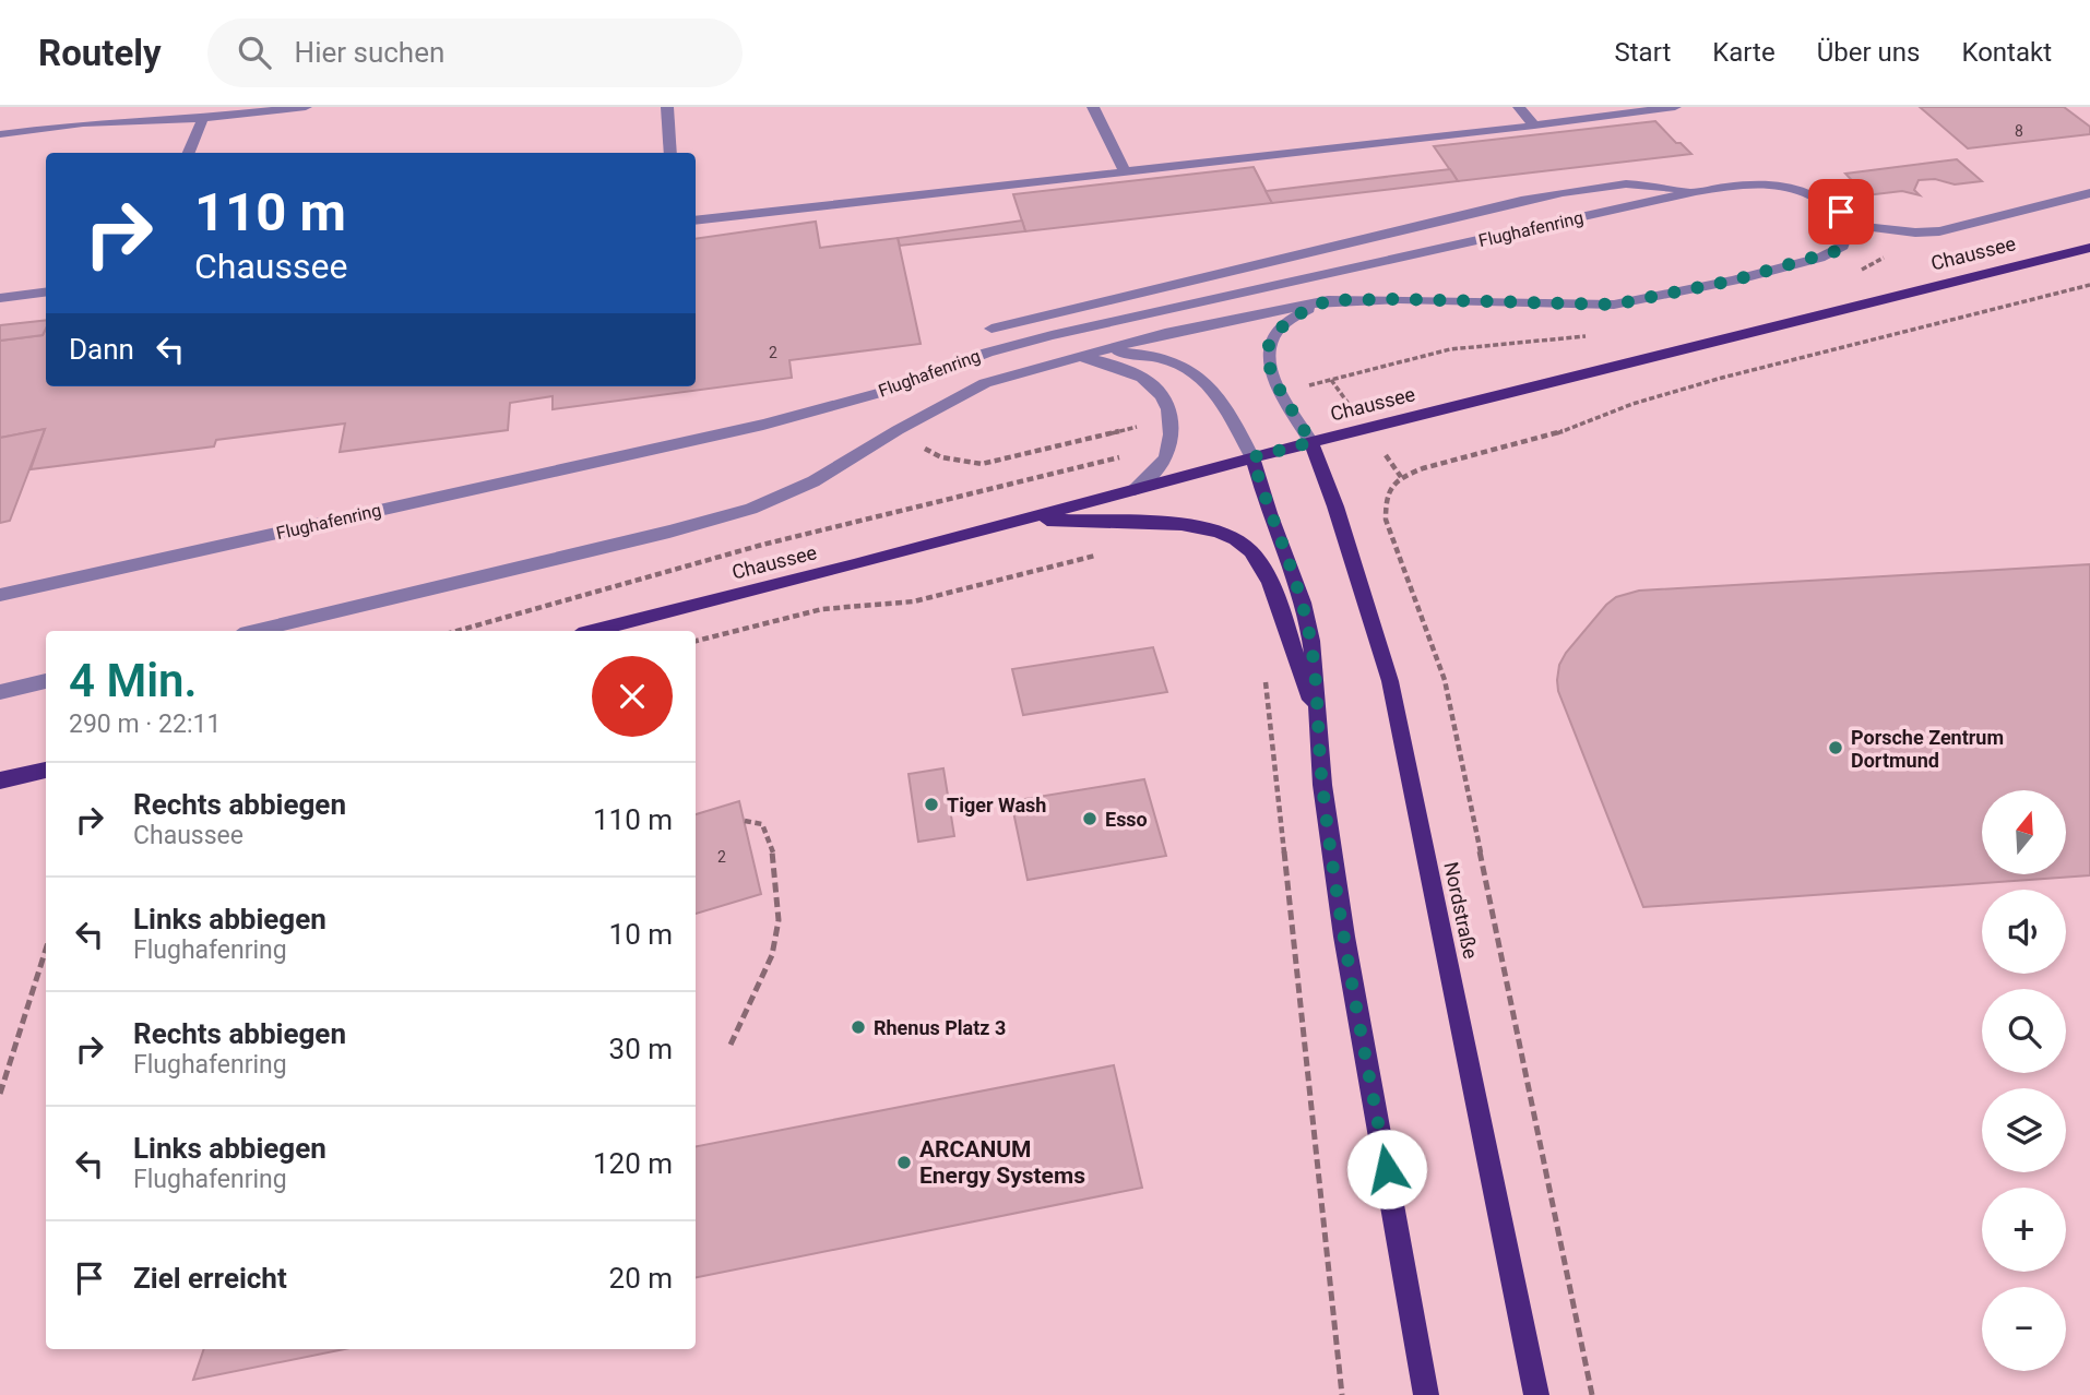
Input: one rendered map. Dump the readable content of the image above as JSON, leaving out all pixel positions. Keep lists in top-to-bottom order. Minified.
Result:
{"streets":{"main road":["Chaussee","Nordstraße"],"street":["Flughafenring"]},"crossings":[["Flughafenring","Chaussee"],["Flughafenring","Nordstraße"],["Chaussee","Nordstraße"]],"places":["Porsche Zentrum Dortmund","Tiger Wash","Esso","Rhenus Platz 3","ARCANUM Energy Systems"],"house_numbers":["8","2","2"],"north":"top","page":{"header":"Routely","search":"Hier suchen","nav":["Start","Karte","Über uns","Kontakt"],"turn":["110 m","Chaussee"],"then":"Dann","heading":["4 Min.","290 m · 22:11"],"list":[{"name":"Rechts abbiegen","note":"Chaussee","value":"110 m"},{"name":"Links abbiegen","note":"Flughafenring","value":"10 m"},{"name":"Rechts abbiegen","note":"Flughafenring","value":"30 m"},{"name":"Links abbiegen","note":"Flughafenring","value":"120 m"},{"name":"Ziel erreicht","value":"20 m"}],"map_buttons":["+","−"]}}
